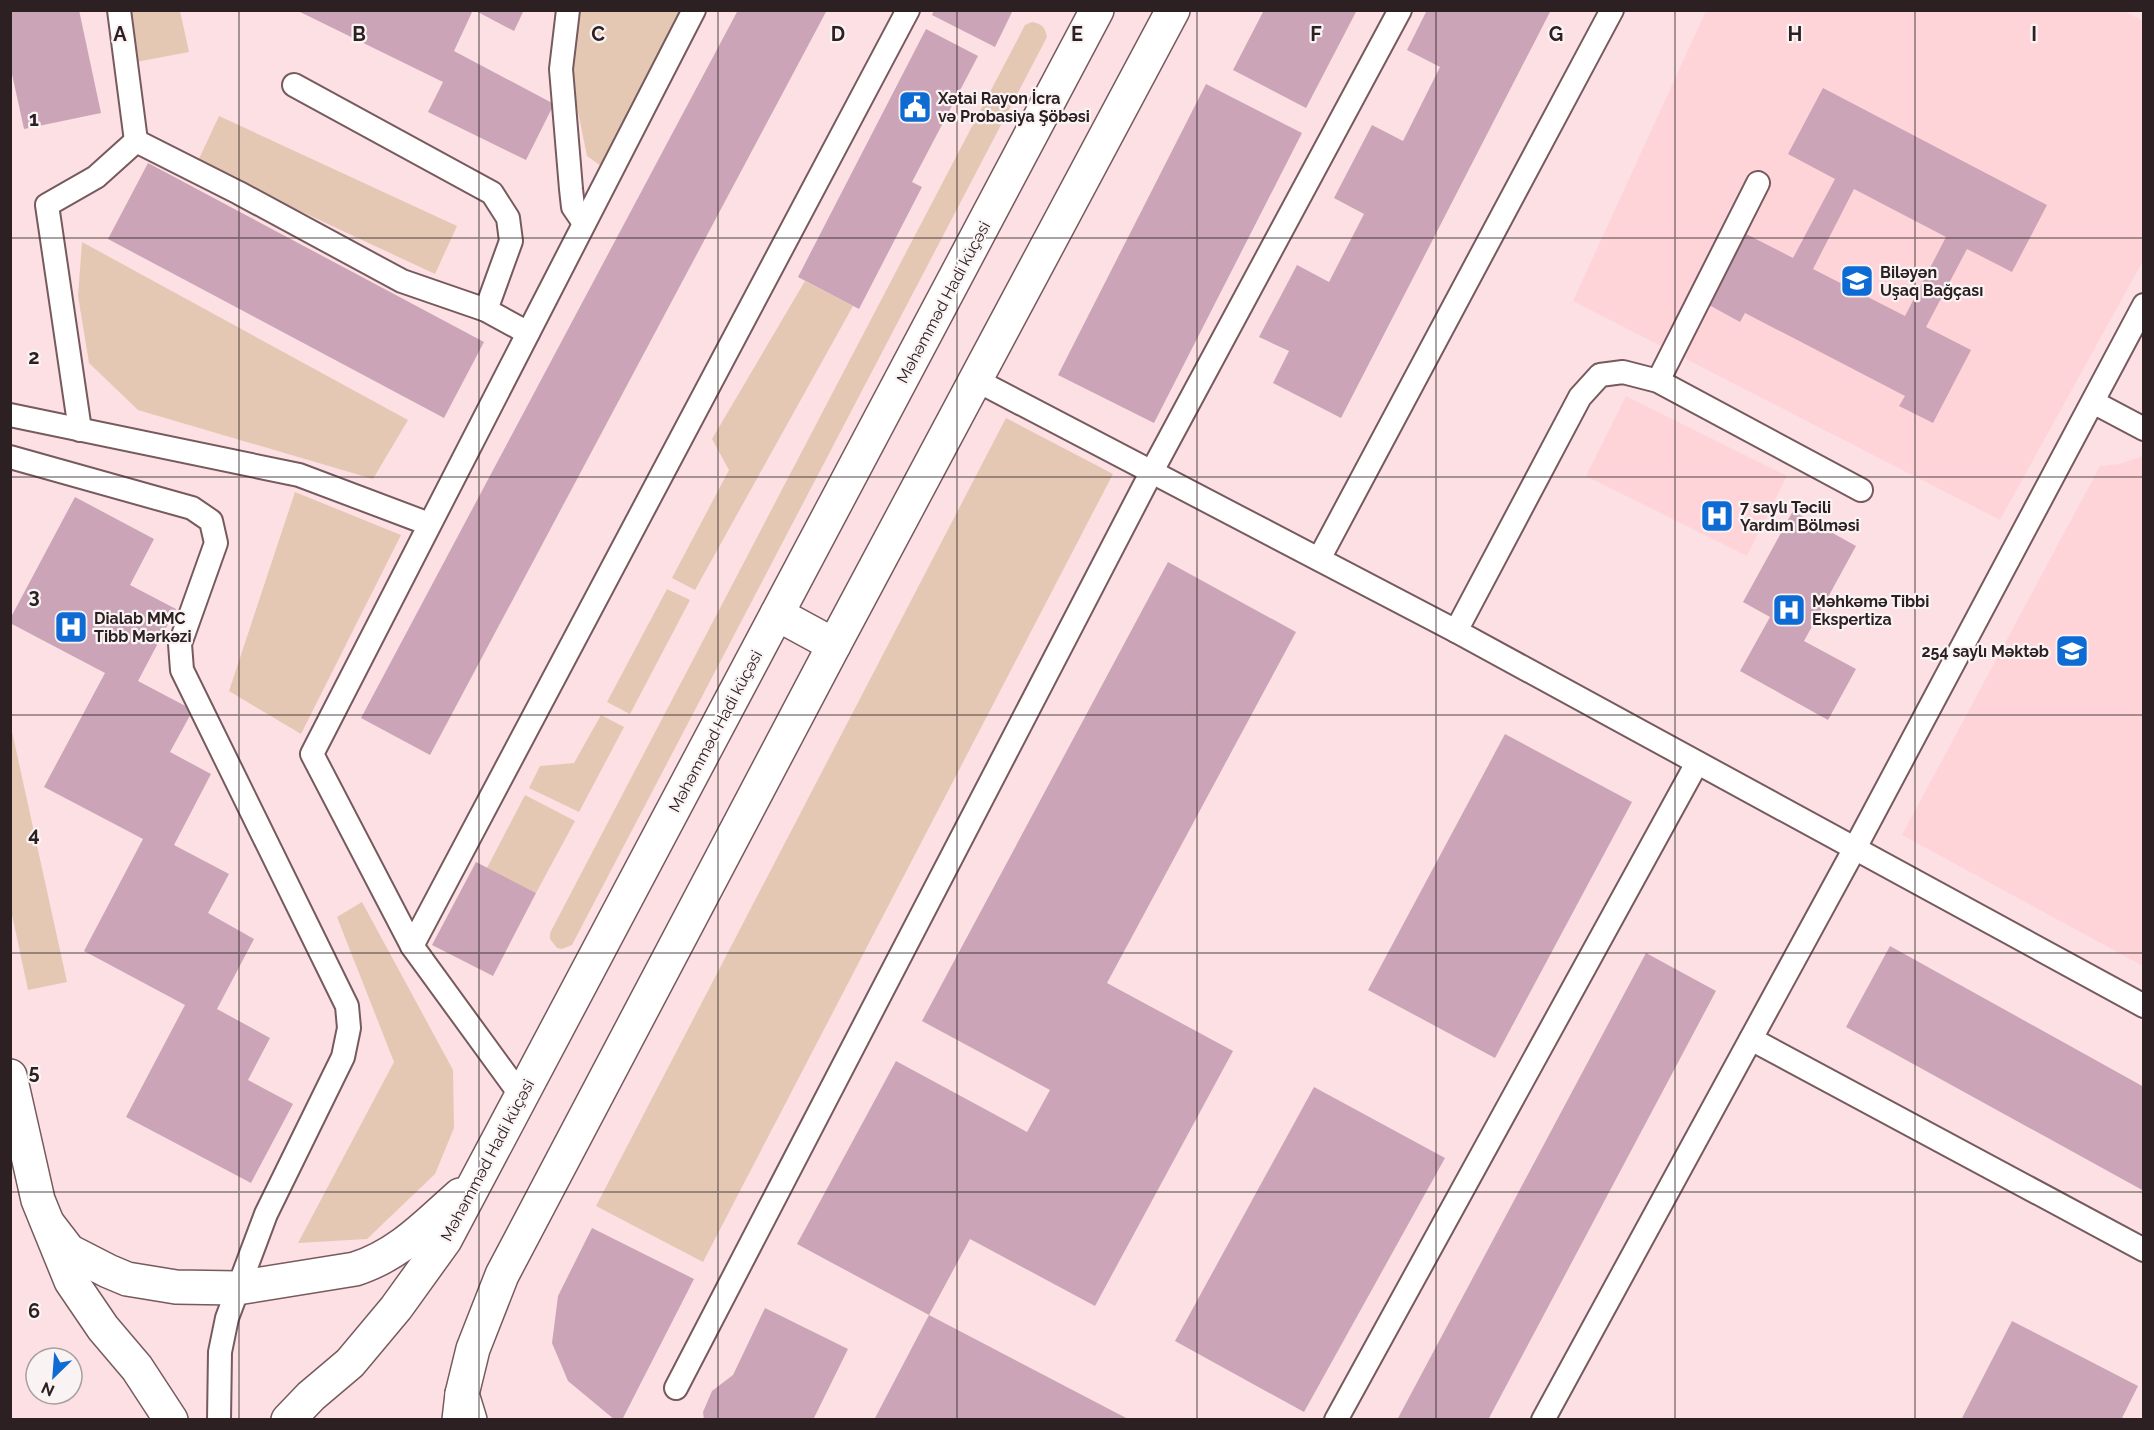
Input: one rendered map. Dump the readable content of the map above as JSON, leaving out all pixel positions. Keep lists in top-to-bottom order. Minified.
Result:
{"streets":{"street":["Məhəmməd Hadi küçəsi"]},"places":{"public building":["Xətai Rayon İcra və Probasiya Şöbəsi"],"school or university":["Biləyən Uşaq Bağçası","254 saylı Məktəb"],"hospital":["7 saylı Təcili Yardım Bölməsi","Məhkəmə Tibbi Ekspertiza","Dialab MMC Tibb Mərkəzi"]},"north":"bottom left","grid":{"columns":["A","B","C","D","E","F","G","H","I"],"rows":["1","2","3","4","5","6"]}}
